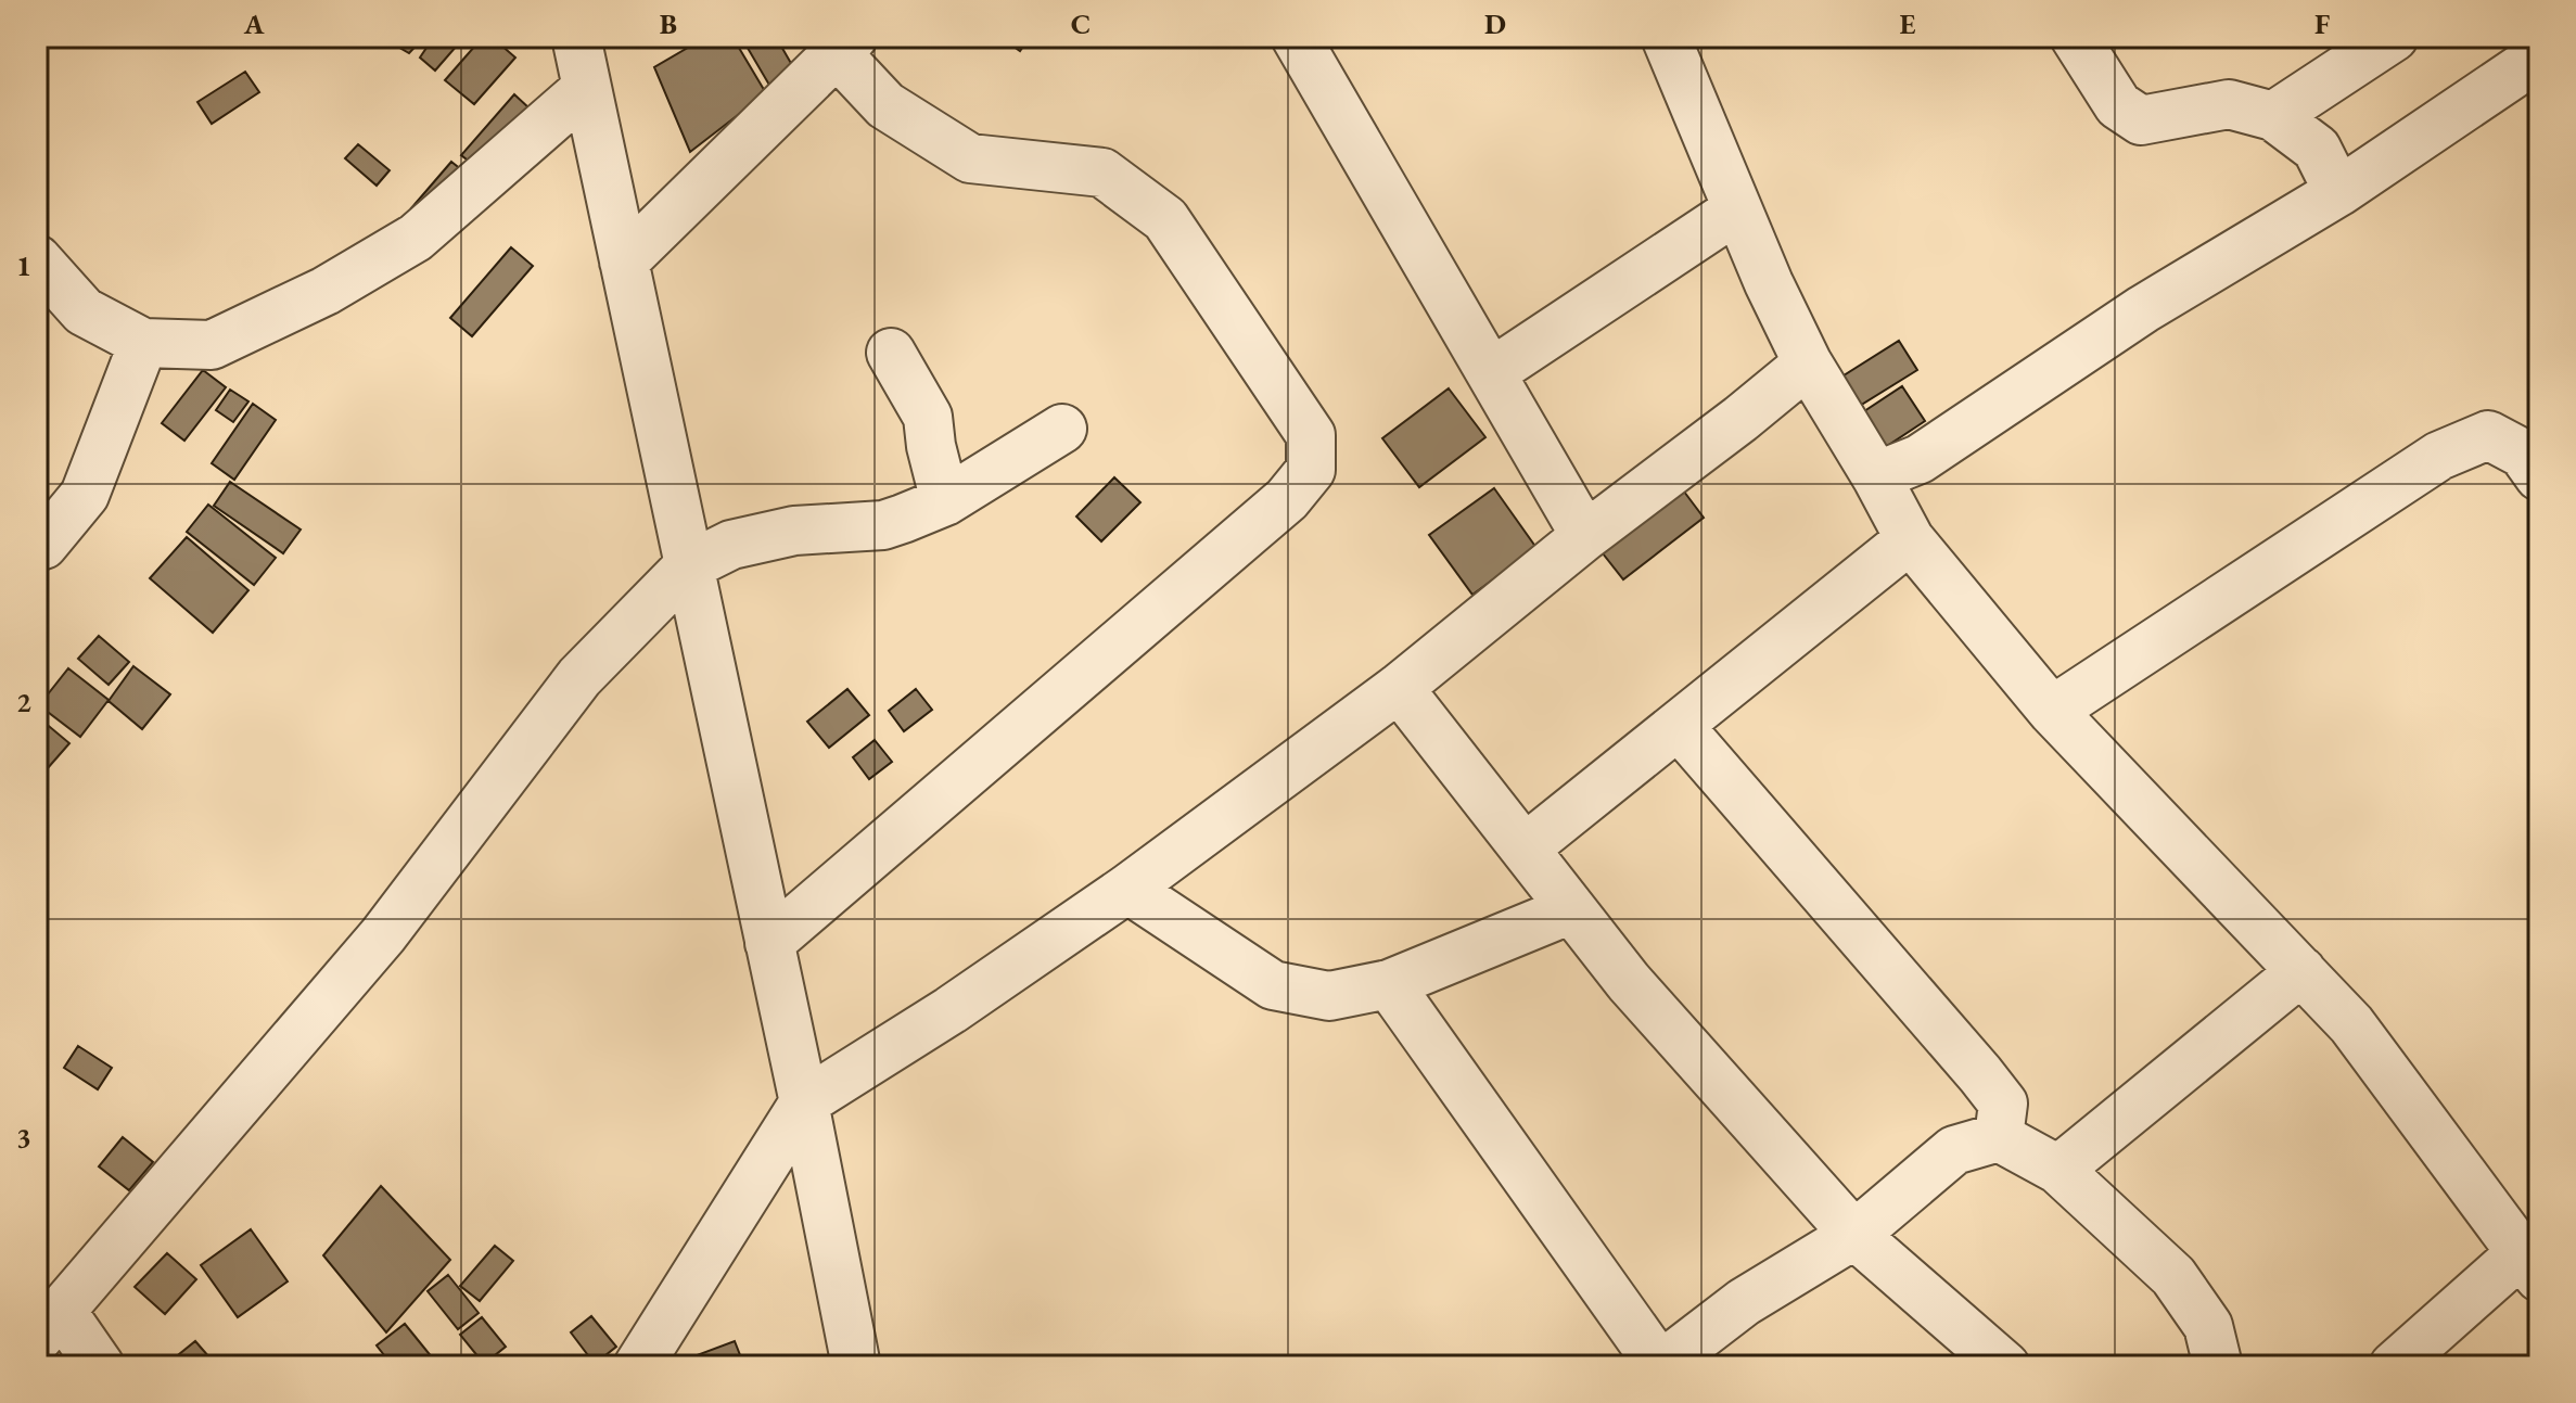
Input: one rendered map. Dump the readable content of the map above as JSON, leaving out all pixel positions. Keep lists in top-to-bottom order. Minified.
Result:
{"grid":{"columns":["A","B","C","D","E","F"],"rows":["1","2","3"]}}
